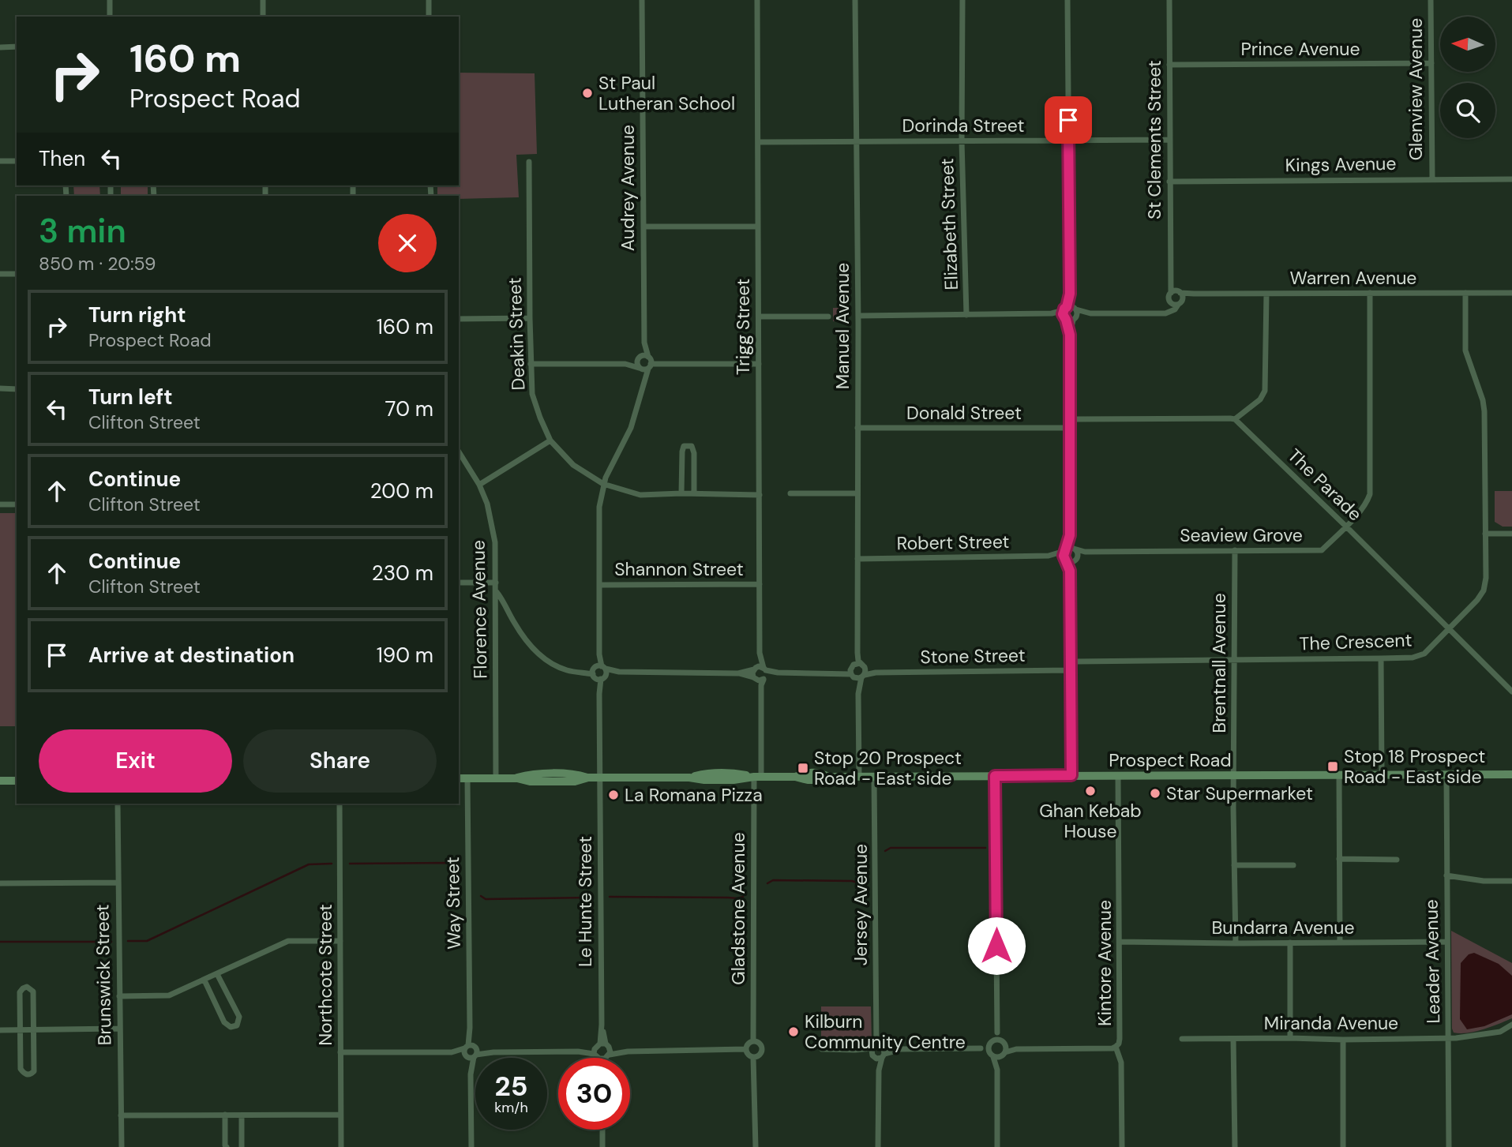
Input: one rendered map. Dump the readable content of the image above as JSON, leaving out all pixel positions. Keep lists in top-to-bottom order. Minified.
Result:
{"streets":{"main road":["Prospect Road"],"street":["Prince Avenue","Glenview Avenue","Dorinda Street","St Clements Street","Kings Avenue","Audrey Avenue","Elizabeth Street","Warren Avenue","Manuel Avenue","Trigg Street","Deakin Street","Donald Street","The Parade","Seaview Grove","Robert Street","Shannon Street","Florence Avenue","The Crescent","Stone Street","Brentnall Avenue","Le Hunte Street","Way Street","Jersey Avenue","Gladstone Avenue","Bundarra Avenue","Leader Avenue","Kintore Avenue","Brunswick Street","Northcote Street","Miranda Avenue"]},"crossings":[["Prince Avenue","Glenview Avenue"],["Prince Avenue","St Clements Street"],["Glenview Avenue","Kings Avenue"],["Dorinda Street","St Clements Street"],["Dorinda Street","Elizabeth Street"],["Dorinda Street","Manuel Avenue"],["Dorinda Street","Trigg Street"],["St Clements Street","Kings Avenue"],["St Clements Street","Warren Avenue"],["Warren Avenue","Seaview Grove"],["Warren Avenue","The Crescent"],["Manuel Avenue","Donald Street"],["Manuel Avenue","Robert Street"],["Manuel Avenue","Stone Street"],["Trigg Street","Deakin Street"],["Trigg Street","Shannon Street"],["Trigg Street","Prospect Road"],["Trigg Street","Gladstone Avenue"],["The Parade","Seaview Grove"],["The Parade","The Crescent"],["Seaview Grove","Robert Street"],["Seaview Grove","Brentnall Avenue"],["Florence Avenue","Prospect Road"],["The Crescent","Stone Street"],["The Crescent","Brentnall Avenue"],["Brentnall Avenue","Prospect Road"],["Brentnall Avenue","Bundarra Avenue"],["Prospect Road","Le Hunte Street"],["Prospect Road","Way Street"],["Prospect Road","Jersey Avenue"],["Prospect Road","Gladstone Avenue"],["Prospect Road","Leader Avenue"],["Prospect Road","Kintore Avenue"],["Bundarra Avenue","Leader Avenue"],["Bundarra Avenue","Kintore Avenue"],["Leader Avenue","Miranda Avenue"]],"places":{"other":["St Paul Lutheran School","Ghan Kebab House","Star Supermarket","La Romana Pizza","Kilburn Community Centre"],"transit":["Stop 18 Prospect Road - East side","Stop 20 Prospect Road - East side"]},"north":"left","page":{"turn":["160 m","Prospect Road"],"then":"Then","heading":["3 min","850 m · 20:59"],"list":[{"name":"Turn right","note":"Prospect Road","value":"160 m"},{"name":"Turn left","note":"Clifton Street","value":"70 m"},{"name":"Continue","note":"Clifton Street","value":"200 m"},{"name":"Continue","note":"Clifton Street","value":"230 m"},{"name":"Arrive at destination","value":"190 m"}],"buttons":["Exit","Share"],"speed":"25 km/h","limit":"30"}}
